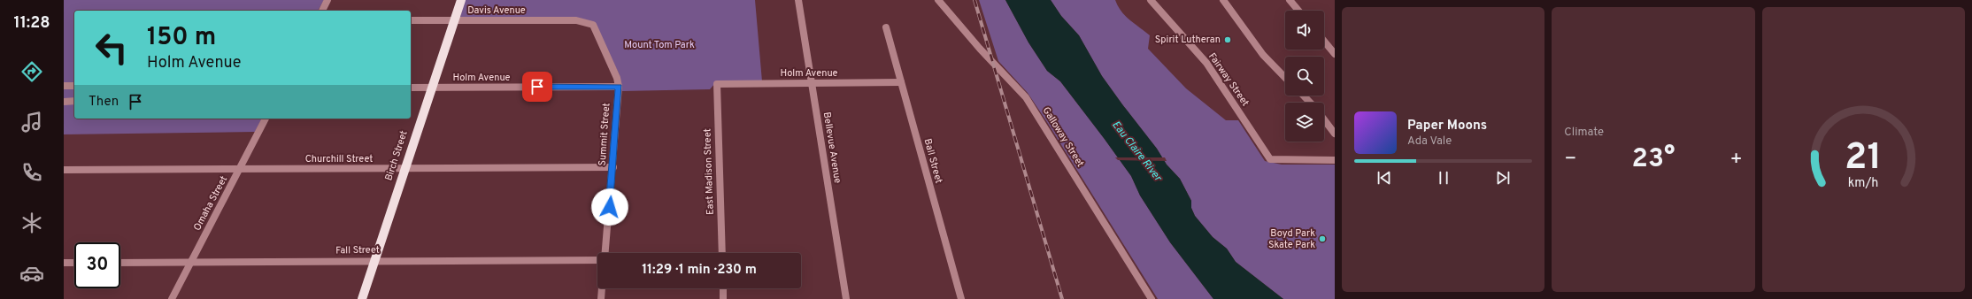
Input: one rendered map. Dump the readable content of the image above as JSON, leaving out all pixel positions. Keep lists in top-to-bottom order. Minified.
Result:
{"streets":{"main road":["Birch Street"],"street":["Davis Avenue","Holm Avenue","Fairway Street","Summit Street","Galloway Street","Bellevue Avenue","Churchill Street","Ball Street","East Madison Street","Omaha Street","Fall Street"]},"crossings":[["Davis Avenue","Summit Street"],["Davis Avenue","Birch Street"],["Holm Avenue","Summit Street"],["Holm Avenue","Bellevue Avenue"],["Holm Avenue","Birch Street"],["Holm Avenue","Ball Street"],["Holm Avenue","East Madison Street"],["Summit Street","Churchill Street"],["Birch Street","Churchill Street"],["Birch Street","Fall Street"],["Churchill Street","Omaha Street"],["Omaha Street","Fall Street"]],"water":["Eau Claire River"],"parks":["Mount Tom Park"],"places":["Spirit Lutheran","Boyd Park Skate Park"],"page":{"tabs":"11:28","tile":"Climate","turn":["150 m","Holm Avenue"],"then":"Then","song":["Paper Moons","Ada Vale"],"heat":["−","23°","+"],"limit":"30","trip":"11:29 · 1 min · 230 m","gauge":["21","km/h"]}}
